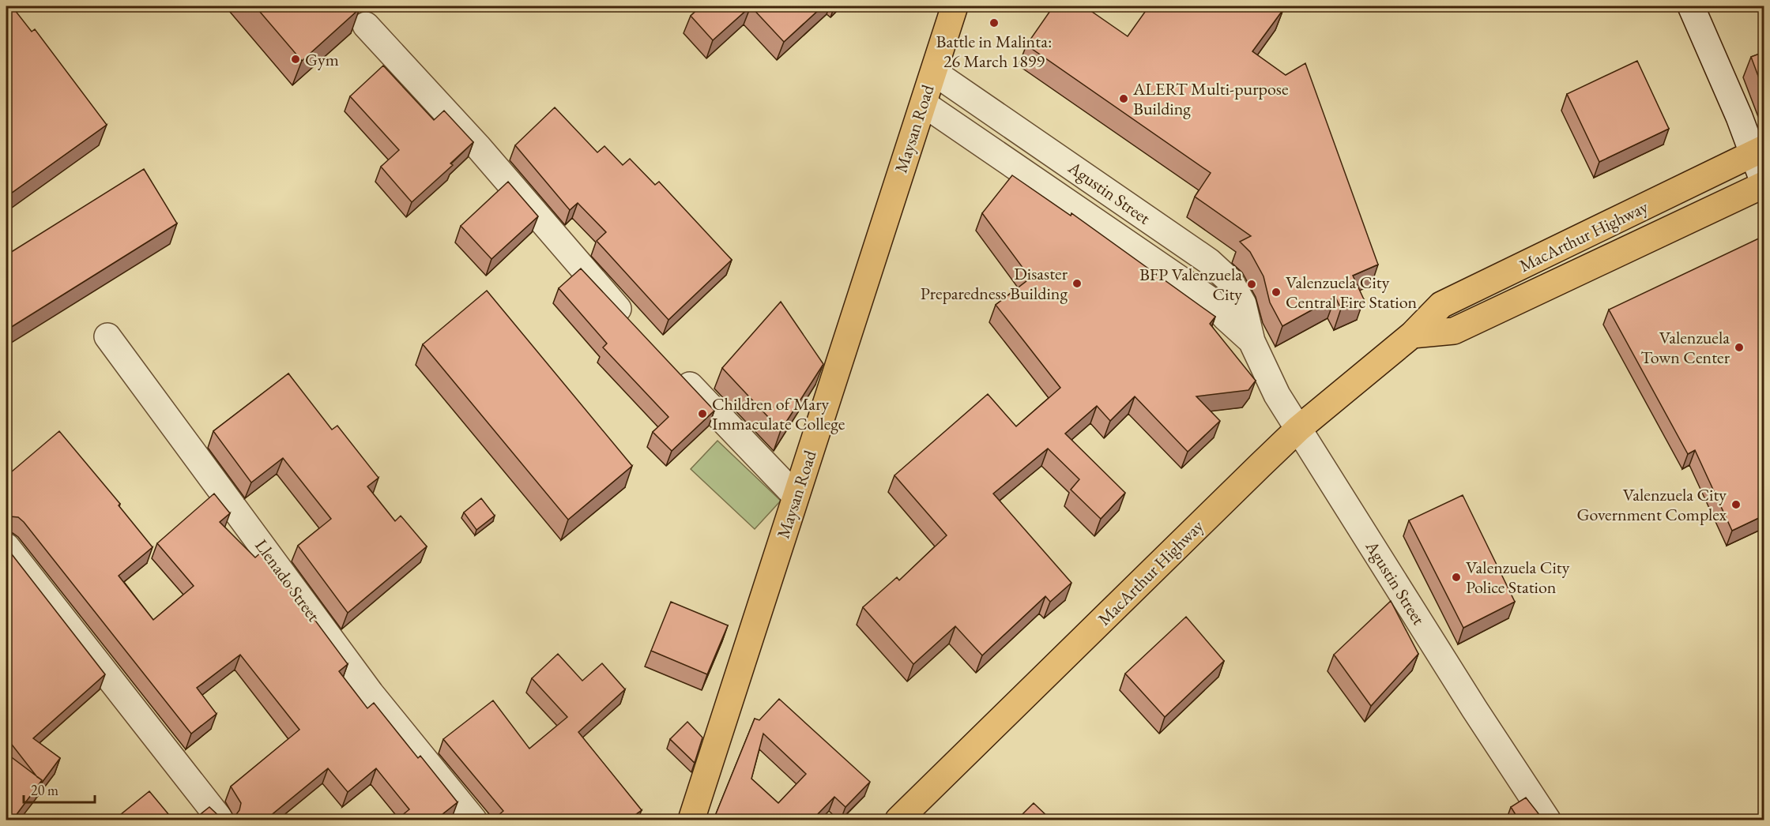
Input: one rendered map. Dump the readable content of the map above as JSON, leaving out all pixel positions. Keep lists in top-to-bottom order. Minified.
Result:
{"streets":{"main road":["Maysan Road","MacArthur Highway"],"street":["Agustin Street","Llenado Street"]},"crossings":[["Maysan Road","Agustin Street"],["Agustin Street","MacArthur Highway"]],"places":["Battle in Malinta: 26 March 1899","Gym","ALERT Multi-purpose Building","Disaster Preparedness Building","BFP Valenzuela City","Valenzuela City Central Fire Station","Valenzuela Town Center","Children of Mary Immaculate College","Valenzuela City Government Complex","Valenzuela City Police Station"],"scale_bar":"20 m"}
